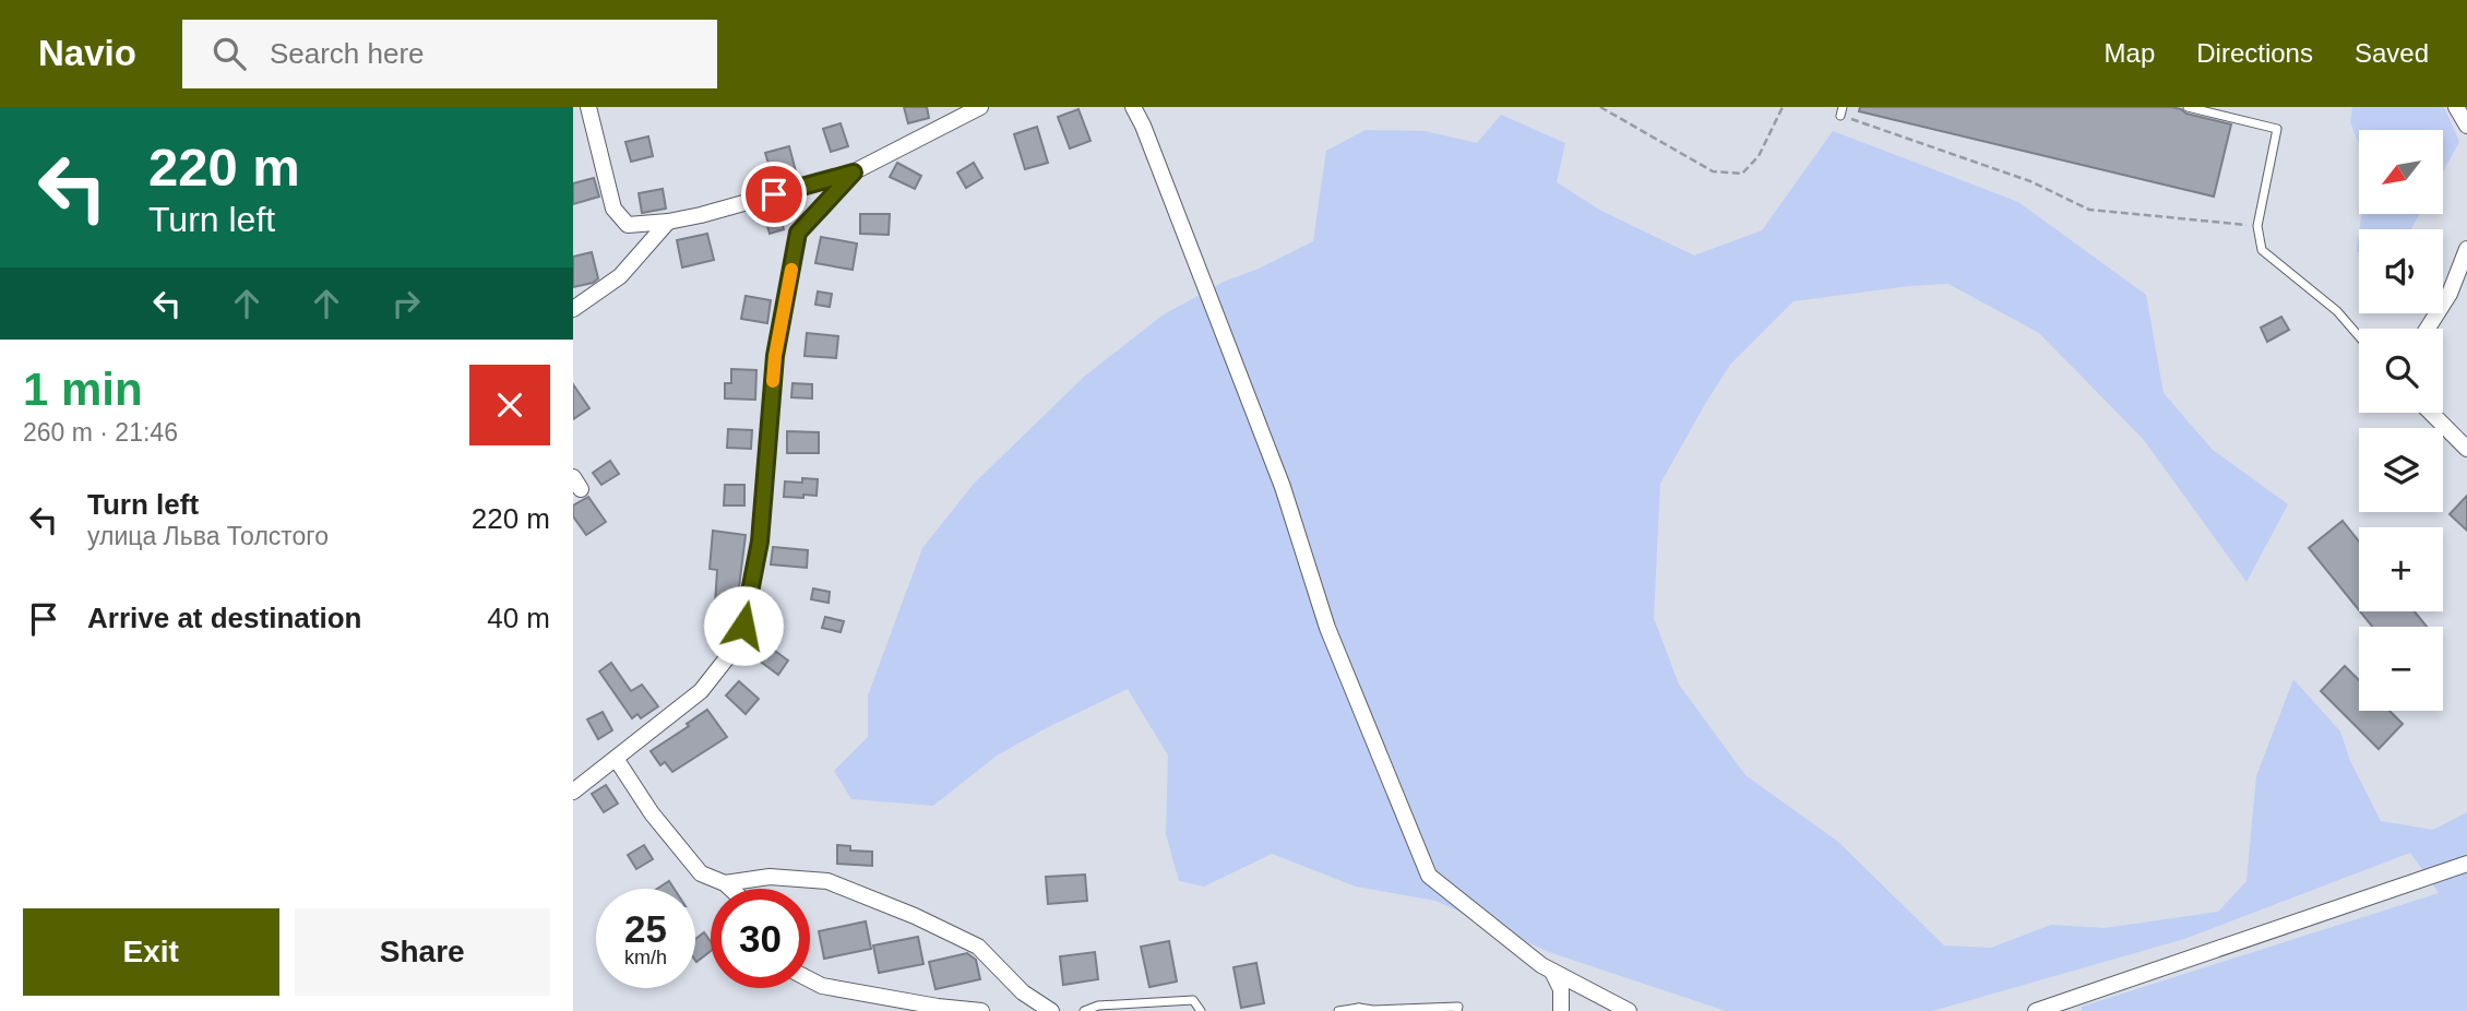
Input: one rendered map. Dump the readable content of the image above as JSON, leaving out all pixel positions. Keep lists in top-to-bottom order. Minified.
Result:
{"north":"bottom left","page":{"header":"Navio","search":"Search here","nav":["Map","Directions","Saved"],"turn":["220 m","Turn left"],"map_buttons":["+","−"],"heading":["1 min","260 m · 21:46"],"list":[{"name":"Turn left","note":"улица Льва Толстого","value":"220 m"},{"name":"Arrive at destination","value":"40 m"}],"speed":"25 km/h","limit":"30","buttons":["Exit","Share"]}}
